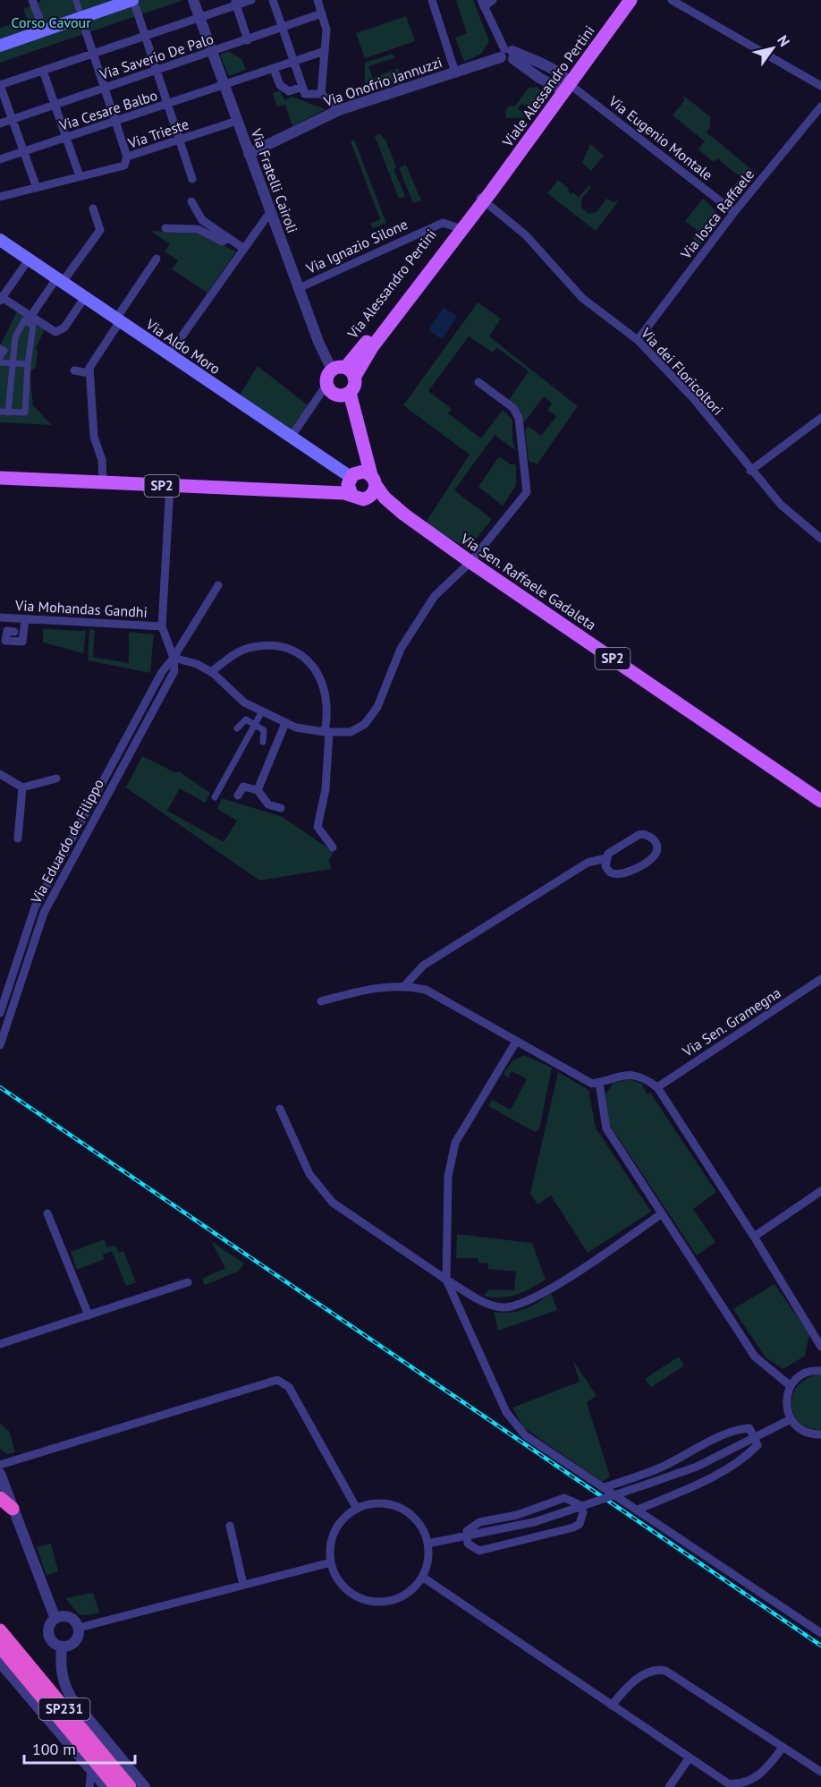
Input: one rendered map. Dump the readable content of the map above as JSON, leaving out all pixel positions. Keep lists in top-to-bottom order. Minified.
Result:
{"streets":{"highway":["SP231"],"main road":["Viale Alessandro Pertini","Via Alessandro Pertini","Via Aldo Moro","SP2","Via Sen. Raffaele Gadaleta"],"street":["Via Saverio De Palo","Via Onofrio Jannuzzi","Via Cesare Balbo","Via Trieste","Via Eugenio Montale","Via Fratelli Cairoli","Via Iosca Raffaele","Via Ignazio Silone","Via dei Floricoltori","Via Mohandas Gandhi","Via Eduardo de Filippo","Via Sen. Gramegna"]},"crossings":[["Via Saverio De Palo","Via Fratelli Cairoli"],["Via Onofrio Jannuzzi","Via Fratelli Cairoli"],["Viale Alessandro Pertini","Via Eugenio Montale"],["Viale Alessandro Pertini","Via Ignazio Silone"],["Viale Alessandro Pertini","Via Alessandro Pertini"],["Viale Alessandro Pertini","Via dei Floricoltori"],["Via Cesare Balbo","Via Fratelli Cairoli"],["Via Trieste","Via Fratelli Cairoli"],["Via Eugenio Montale","Via Iosca Raffaele"],["Via Fratelli Cairoli","Via Ignazio Silone"],["Via Fratelli Cairoli","Via Alessandro Pertini"],["Via Iosca Raffaele","Via dei Floricoltori"],["Via Ignazio Silone","Via Alessandro Pertini"],["Via Aldo Moro","SP2"],["Via Aldo Moro","Via Sen. Raffaele Gadaleta"],["SP2","Via Sen. Raffaele Gadaleta"]],"parks":["Corso Cavour"],"scale_bar":"100 m","north":"top right"}
